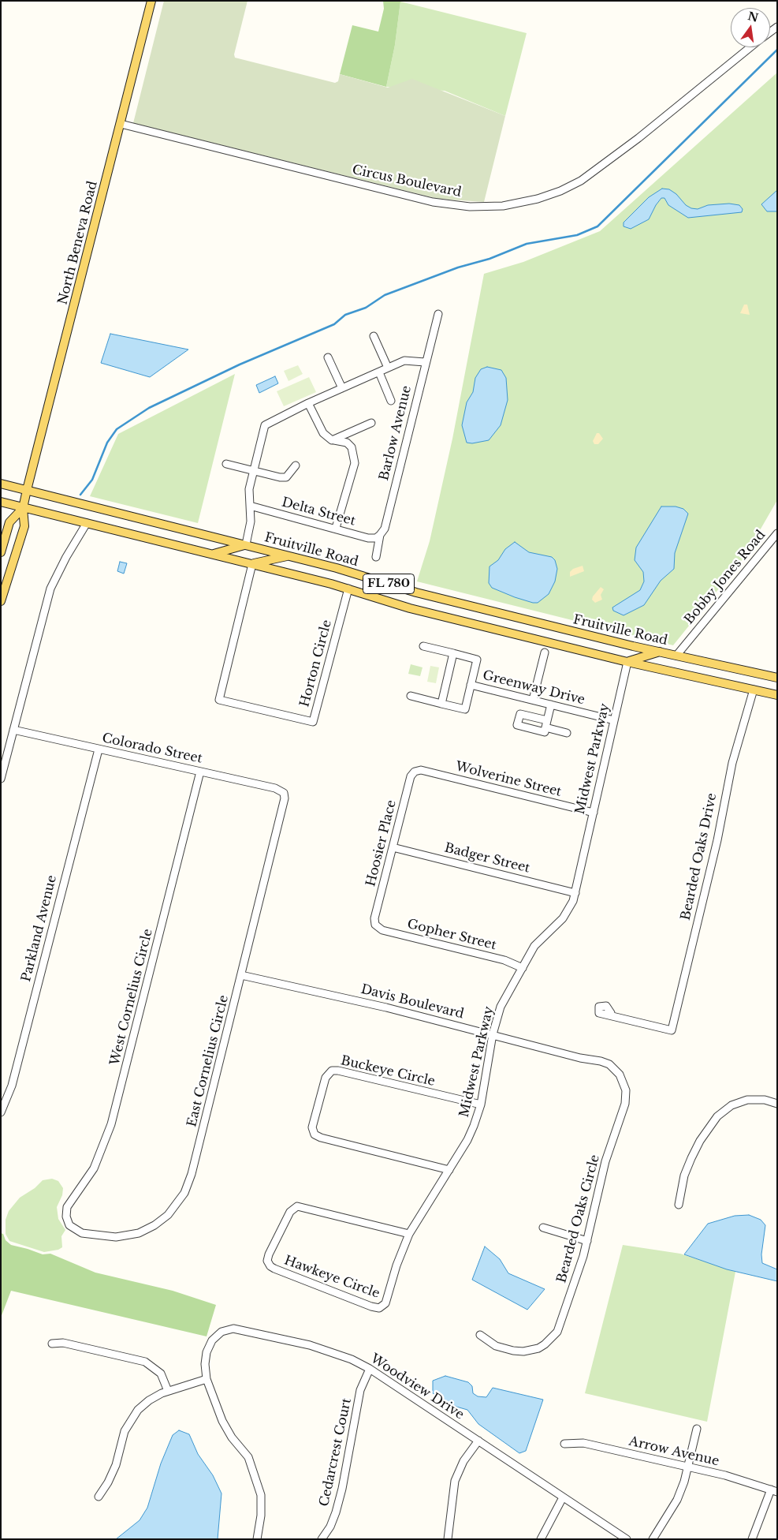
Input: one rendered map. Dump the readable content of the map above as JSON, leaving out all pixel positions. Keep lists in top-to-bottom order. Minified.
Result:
{"streets":{"main road":["North Beneva Road","Fruitville Road","FL 780"],"street":["Circus Boulevard","Barlow Avenue","Delta Street","Bobby Jones Road","Horton Circle","Greenway Drive","Colorado Street","Midwest Parkway","Wolverine Street","Hoosier Place","Bearded Oaks Drive","Badger Street","Parkland Avenue","Gopher Street","West Cornelius Circle","Davis Boulevard","East Cornelius Circle","Buckeye Circle","Bearded Oaks Circle","Hawkeye Circle","Woodview Drive","Arrow Avenue","Cedarcrest Court"]},"crossings":[["Circus Boulevard","North Beneva Road"],["North Beneva Road","Fruitville Road"],["North Beneva Road","FL 780"],["Barlow Avenue","Delta Street"],["Fruitville Road","Bobby Jones Road"],["FL 780","Horton Circle"],["FL 780","Midwest Parkway"],["FL 780","Bearded Oaks Drive"],["Greenway Drive","Midwest Parkway"],["Colorado Street","Parkland Avenue"],["Colorado Street","West Cornelius Circle"],["Colorado Street","East Cornelius Circle"],["Midwest Parkway","Wolverine Street"],["Midwest Parkway","Badger Street"],["Midwest Parkway","Gopher Street"],["Midwest Parkway","Davis Boulevard"],["Midwest Parkway","Buckeye Circle"],["Midwest Parkway","Hawkeye Circle"],["Wolverine Street","Hoosier Place"],["Hoosier Place","Badger Street"],["Hoosier Place","Gopher Street"],["West Cornelius Circle","East Cornelius Circle"],["Davis Boulevard","East Cornelius Circle"],["Davis Boulevard","Bearded Oaks Circle"],["Woodview Drive","Cedarcrest Court"]],"north":"top"}
